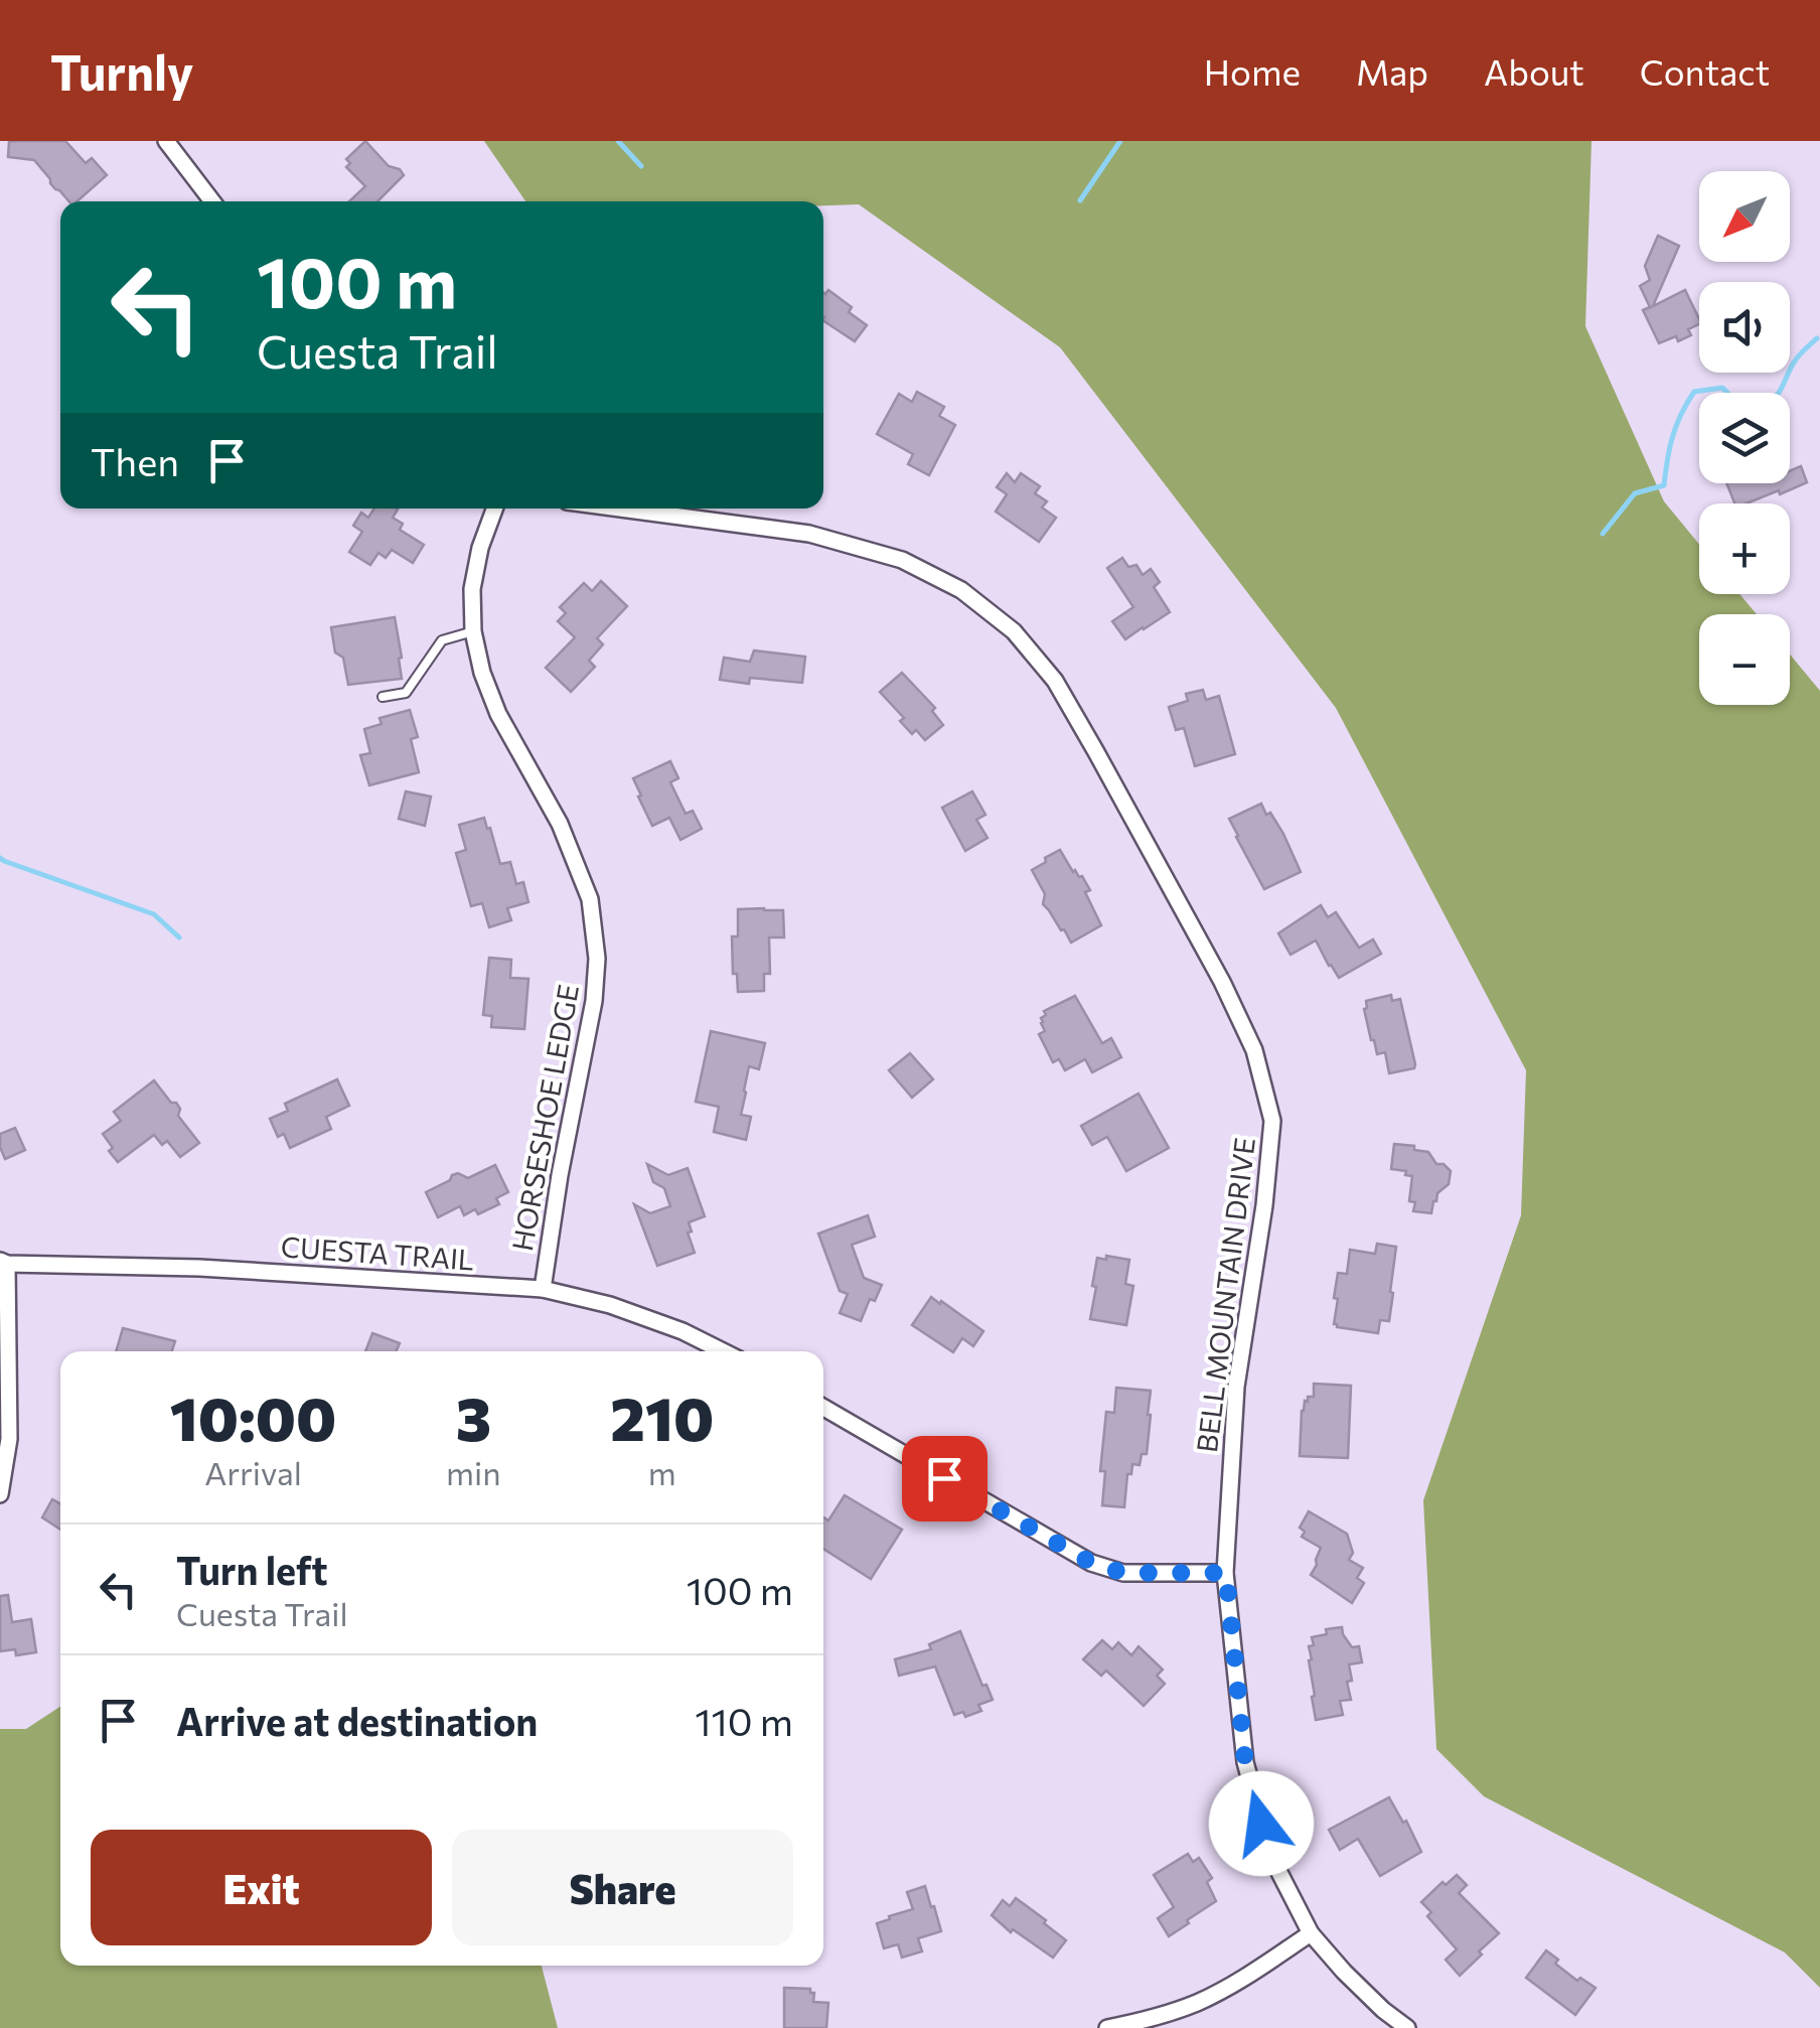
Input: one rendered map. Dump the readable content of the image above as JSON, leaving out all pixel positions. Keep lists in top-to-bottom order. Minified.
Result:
{"streets":{"street":["HORSESHOE LEDGE","CUESTA TRAIL","BELL MOUNTAIN DRIVE"]},"crossings":[["HORSESHOE LEDGE","CUESTA TRAIL"]],"north":"bottom left","page":{"header":"Turnly","nav":["Home","Map","About","Contact"],"map_buttons":["+","−"],"turn":["100 m","Cuesta Trail"],"then":"Then","eta":["10:00","Arrival","3","min","210","m"],"list":[{"name":"Turn left","note":"Cuesta Trail","value":"100 m"},{"name":"Arrive at destination","value":"110 m"}],"buttons":["Exit","Share"]}}
